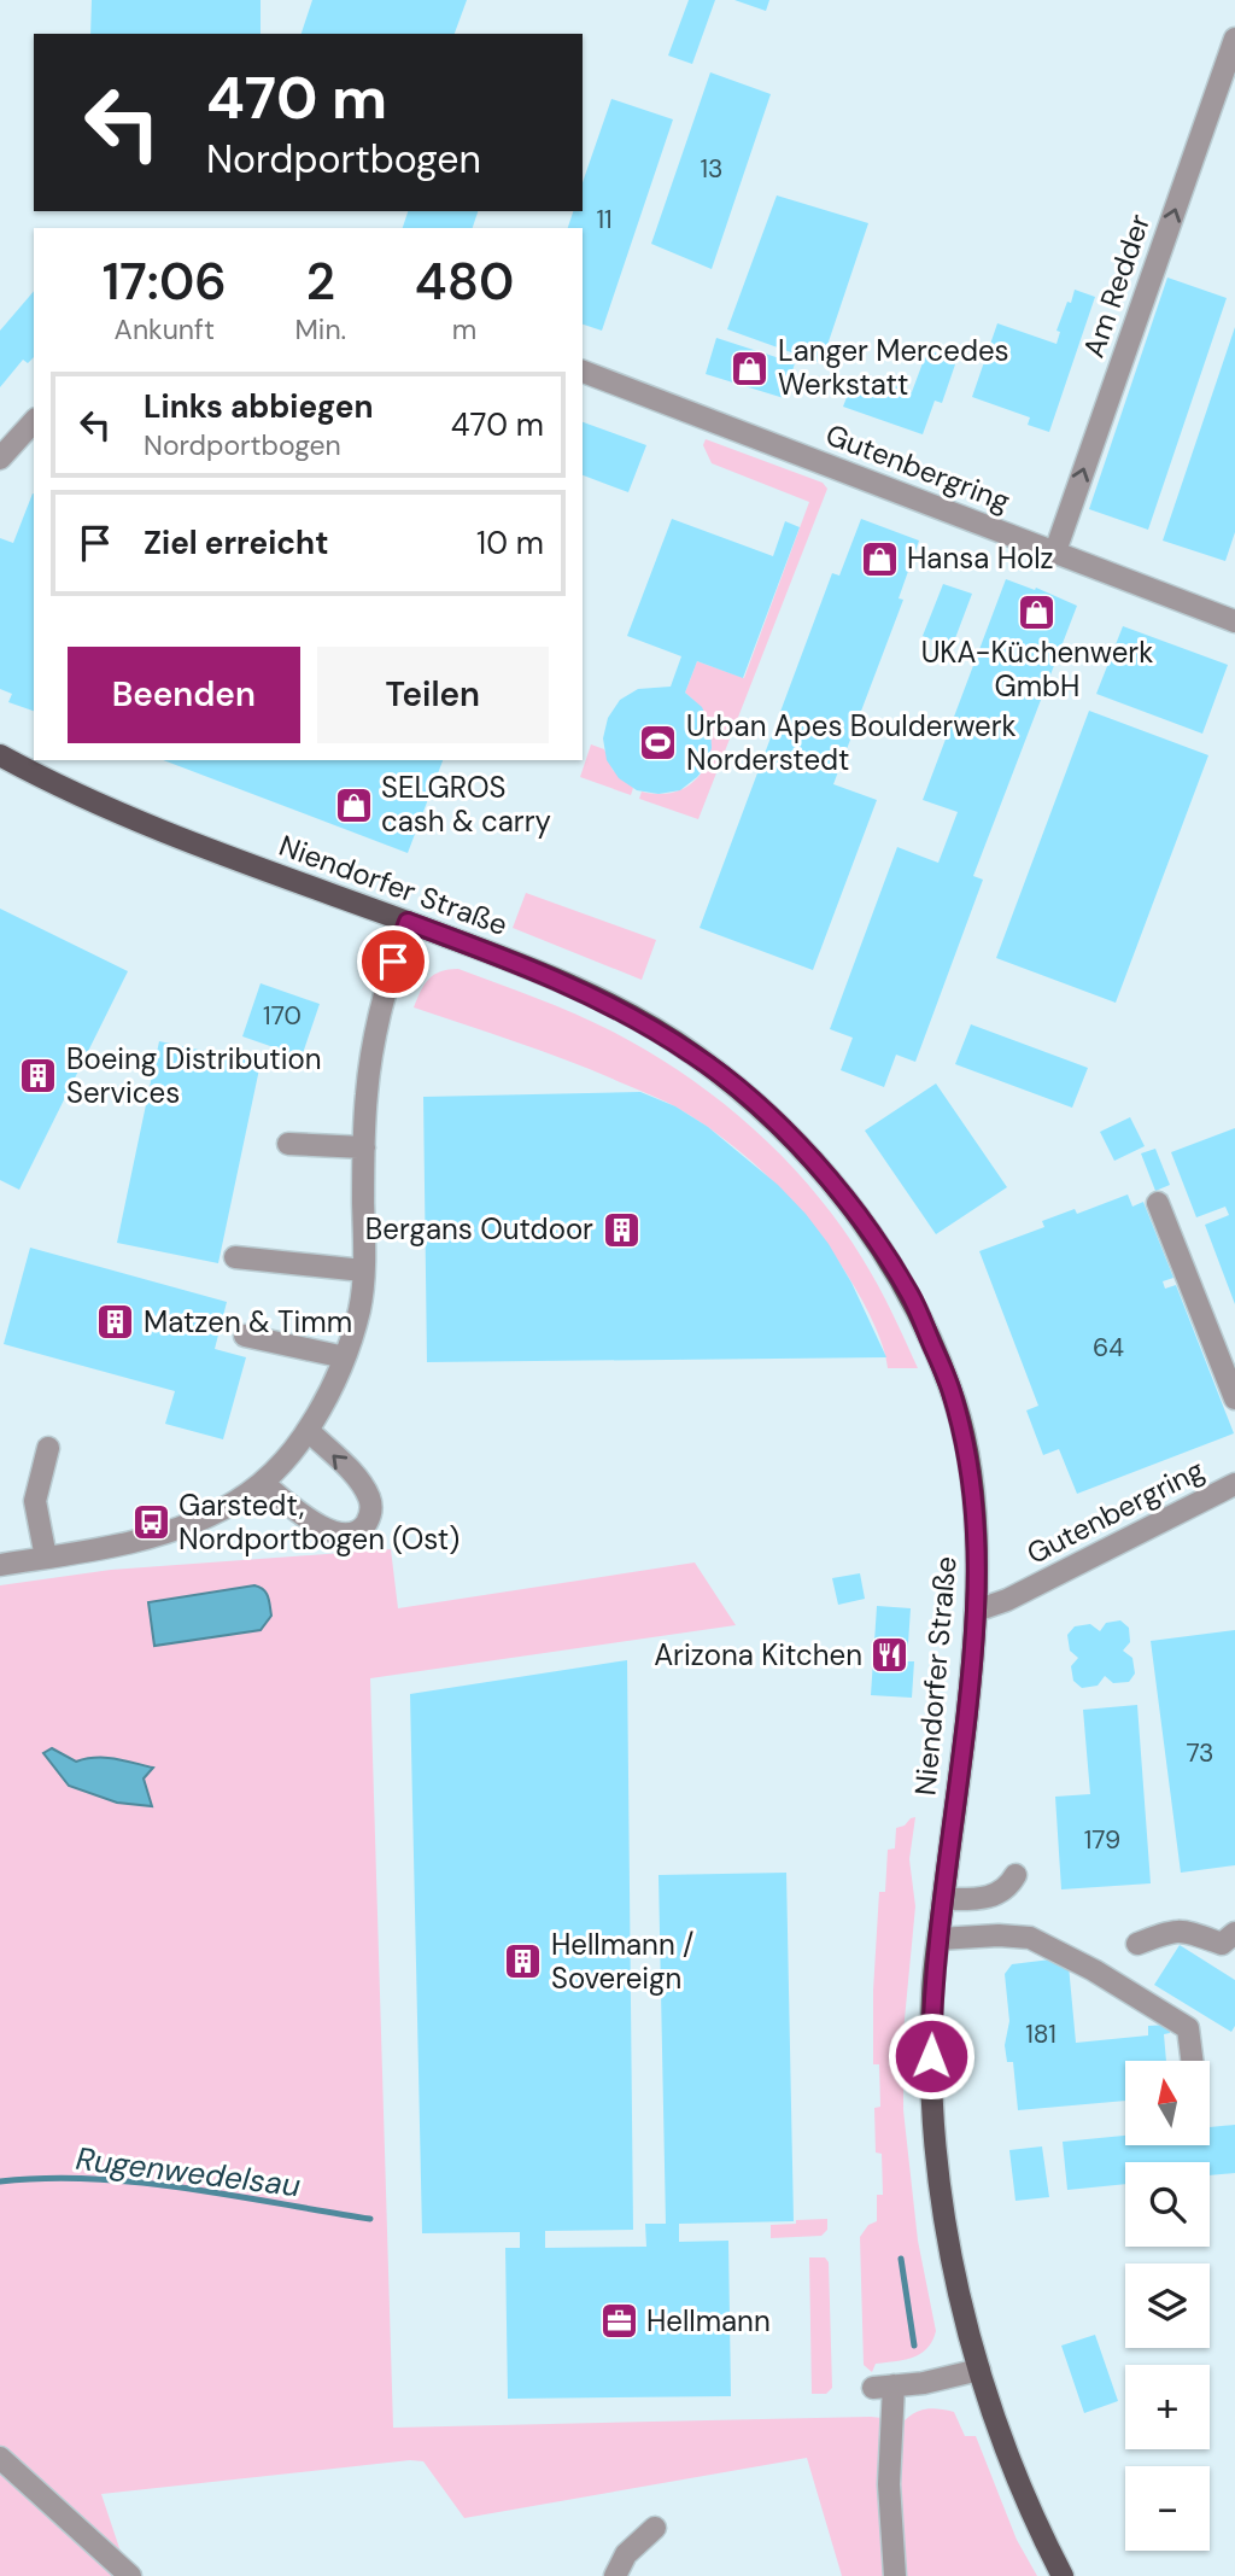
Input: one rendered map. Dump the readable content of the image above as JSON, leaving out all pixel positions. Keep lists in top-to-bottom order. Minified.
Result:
{"streets":{"main road":["Niendorfer Straße"],"street":["Am Redder","Gutenbergring"]},"crossings":[["Am Redder","Gutenbergring"],["Gutenbergring","Niendorfer Straße"]],"one_way":["Am Redder"],"water":["Rugenwedelsau"],"places":{"shop":["Langer Mercedes Werkstatt","Hansa Holz","UKA-Küchenwerk GmbH","SELGROS cash & carry"],"sports":["Urban Apes Boulderwerk Norderstedt"],"building":["Boeing Distribution Services","Bergans Outdoor","Matzen & Timm","Hellmann / Sovereign"],"bus stop":["Garstedt, Nordportbogen (Ost)"],"restaurant":["Arizona Kitchen"],"office":["Hellmann"]},"house_numbers":["13","11","170","64","73","179","181"],"north":"top","page":{"turn":["470 m","Nordportbogen"],"eta":["17:06","Ankunft","2","Min.","480","m"],"list":[{"name":"Links abbiegen","note":"Nordportbogen","value":"470 m"},{"name":"Ziel erreicht","value":"10 m"}],"buttons":["Beenden","Teilen"],"map_buttons":["+","−"]}}
